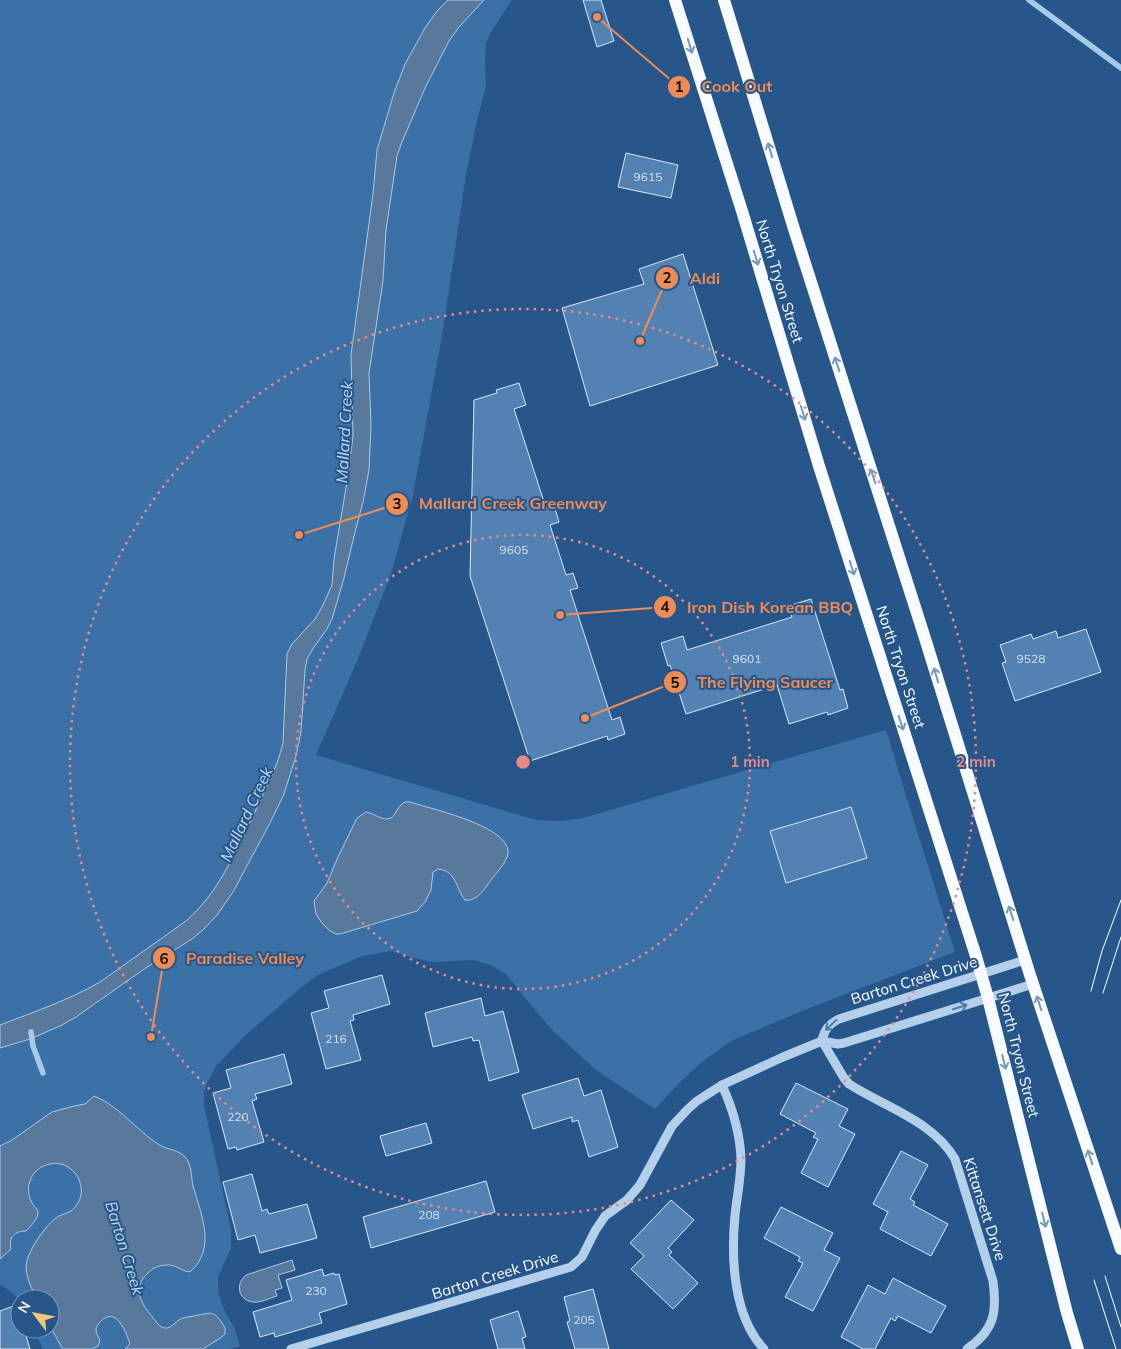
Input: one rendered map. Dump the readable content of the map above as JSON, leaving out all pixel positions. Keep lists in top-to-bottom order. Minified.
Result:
{"streets":{"main road":["North Tryon Street"],"street":["Barton Creek Drive","Kittansett Drive"]},"crossings":[["North Tryon Street","Barton Creek Drive"],["Barton Creek Drive","Kittansett Drive"]],"water":["Mallard Creek","Barton Creek"],"places":["Cook Out","Aldi","Mallard Creek Greenway","Iron Dish Korean BBQ","The Flying Saucer","Paradise Valley"],"house_numbers":["9615","9605","9601","9528","216","220","208","230","205"],"north":"top left","rings":["1 min","2 min"]}
